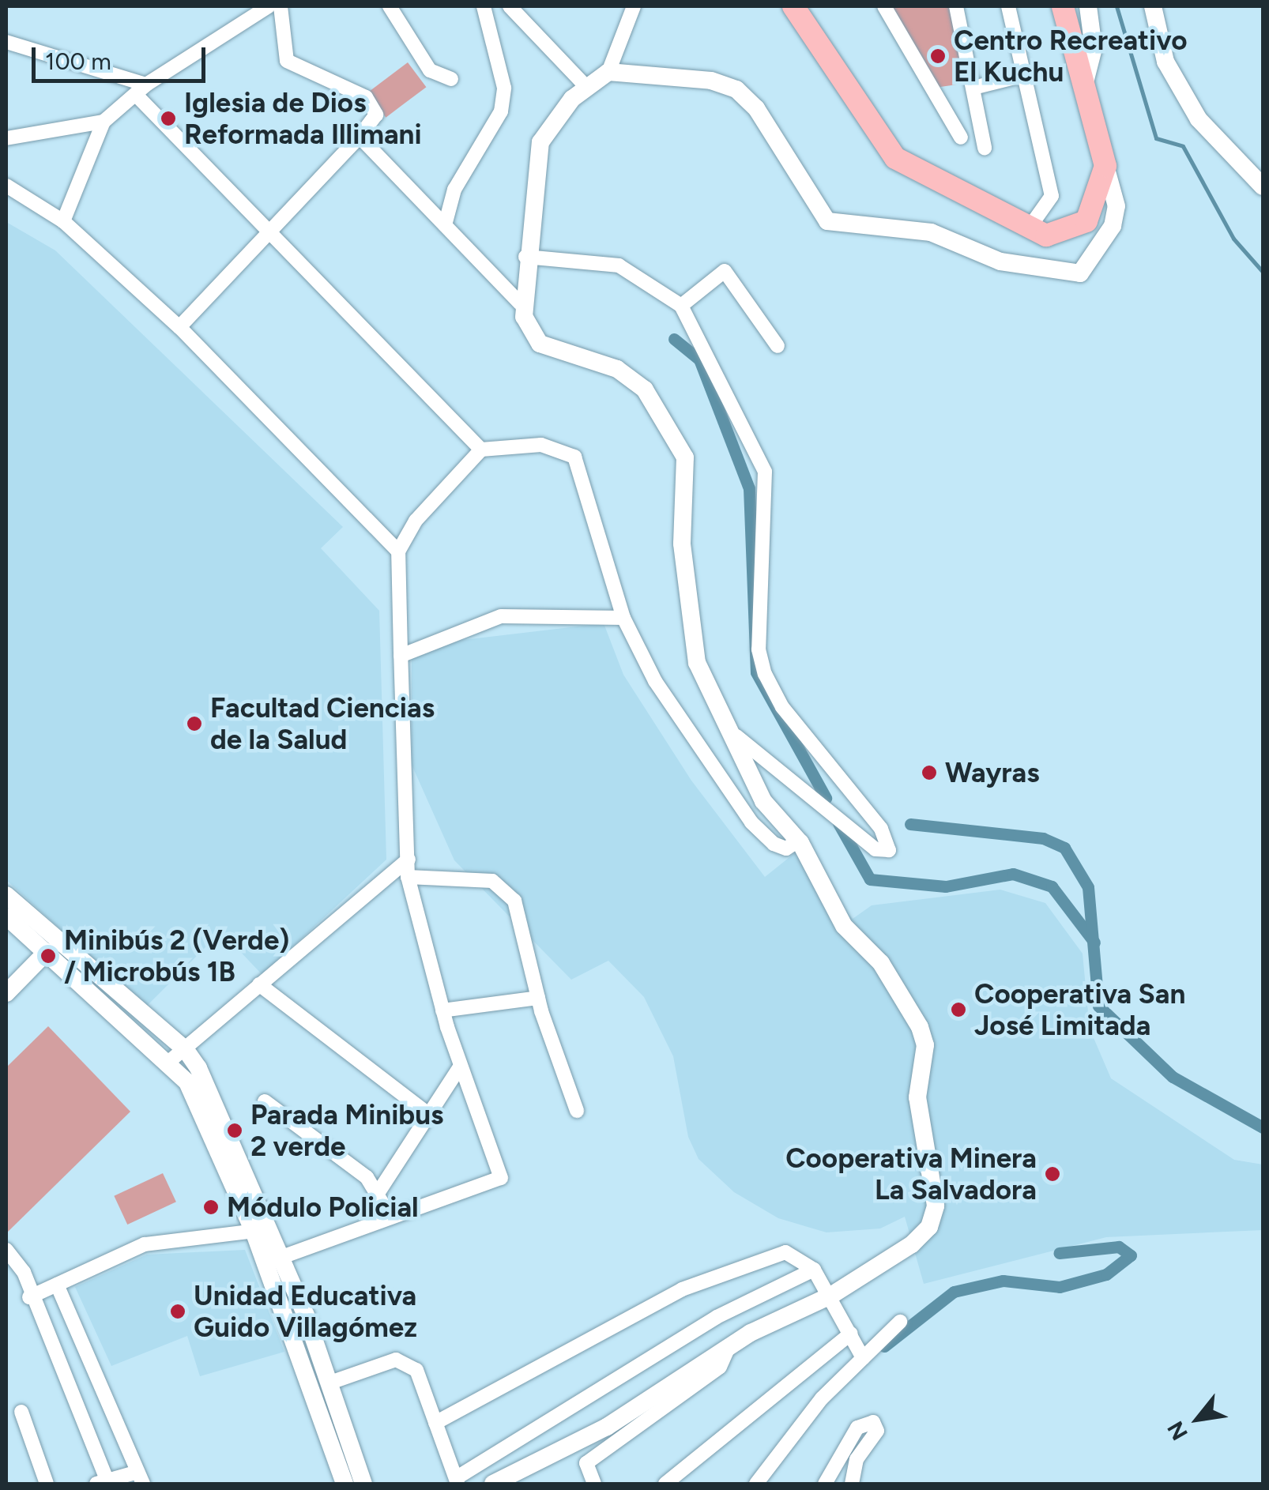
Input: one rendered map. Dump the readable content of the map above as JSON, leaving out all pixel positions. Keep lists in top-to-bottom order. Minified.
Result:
{"places":["Centro Recreativo El Kuchu","Iglesia de Dios Reformada Illimani","Facultad Ciencias de la Salud","Wayras","Minibús 2 (Verde) / Microbús 1B","Cooperativa San José Limitada","Parada Minibus 2 verde","Cooperativa Minera La Salvadora","Módulo Policial","Unidad Educativa Guido Villagómez"],"scale_bar":"100 m","north":"bottom left"}
